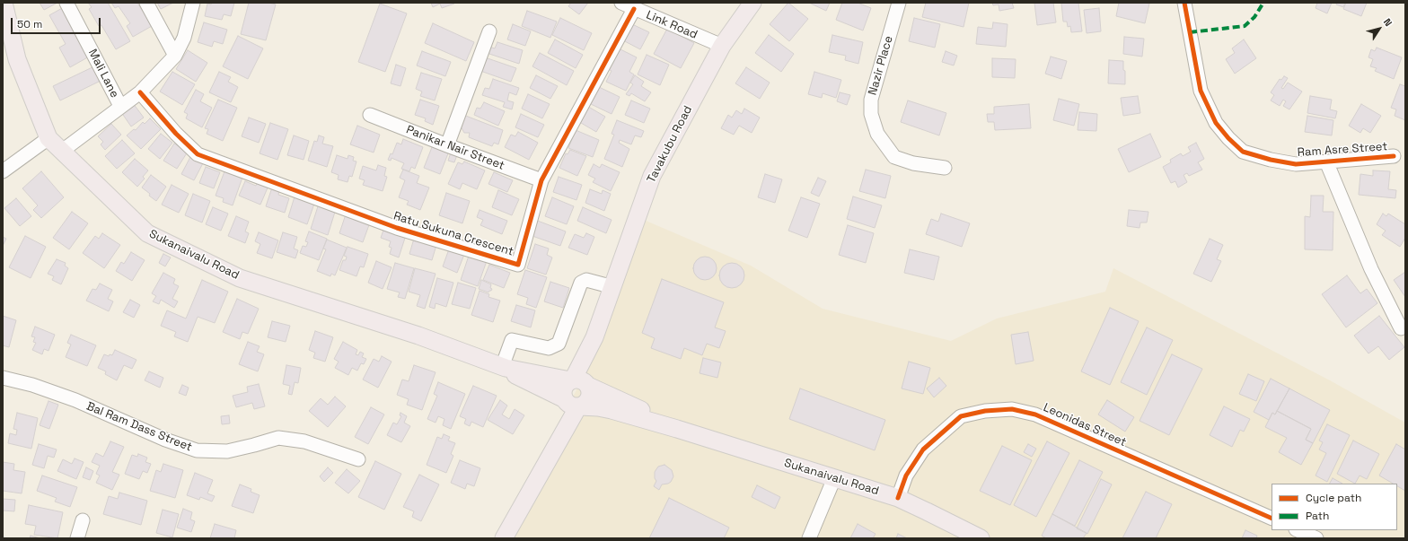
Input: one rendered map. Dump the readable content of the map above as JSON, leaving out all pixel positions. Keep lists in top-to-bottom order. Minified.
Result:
{"streets":{"main road":["Tavakubu Road","Sukanaivalu Road"],"street":["Link Road","Nazir Place","Mali Lane","Panikar Nair Street","Ram Asre Street","Ratu Sukuna Crescent","Leonidas Street","Bal Ram Dass Street"]},"crossings":[["Link Road","Tavakubu Road"],["Link Road","Ratu Sukuna Crescent"],["Tavakubu Road","Sukanaivalu Road"],["Panikar Nair Street","Ratu Sukuna Crescent"],["Sukanaivalu Road","Leonidas Street"]],"legend":["Cycle path","Path"],"scale_bar":"50 m","north":"top right"}
